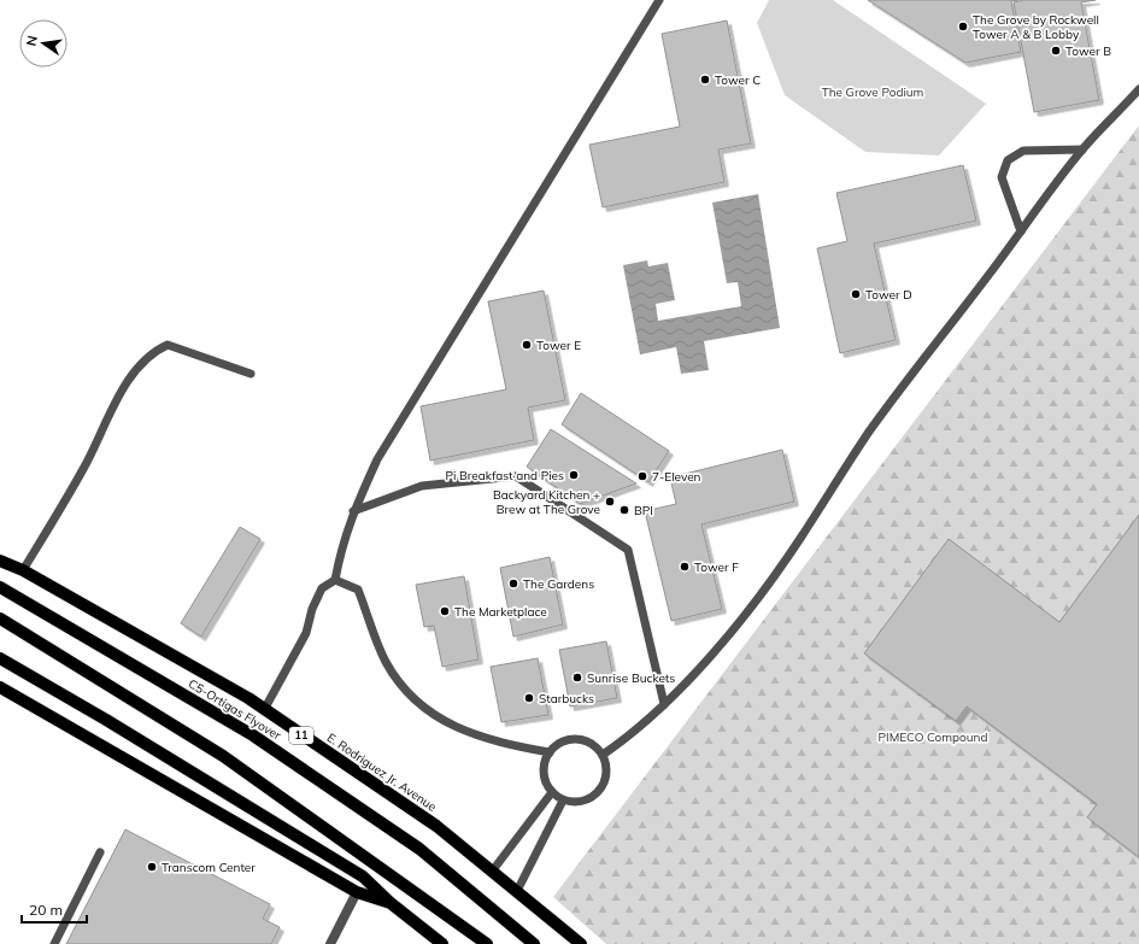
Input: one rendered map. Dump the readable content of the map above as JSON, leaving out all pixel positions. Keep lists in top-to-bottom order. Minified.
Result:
{"streets":{"main road":["C5-Ortigas Flyover","11","E. Rodriguez Jr. Avenue"]},"parks":["The Grove Podium","PIMECO Compound"],"places":["The Grove by Rockwell Tower A & B Lobby","Tower B","Tower C","Tower D","Tower E","Pi Breakfast and Pies","7-Eleven","Backyard Kitchen + Brew at The Grove","BPI","Tower F","The Gardens","The Marketplace","Sunrise Buckets","Starbucks","Transcom Center"],"scale_bar":"20 m","north":"left"}
